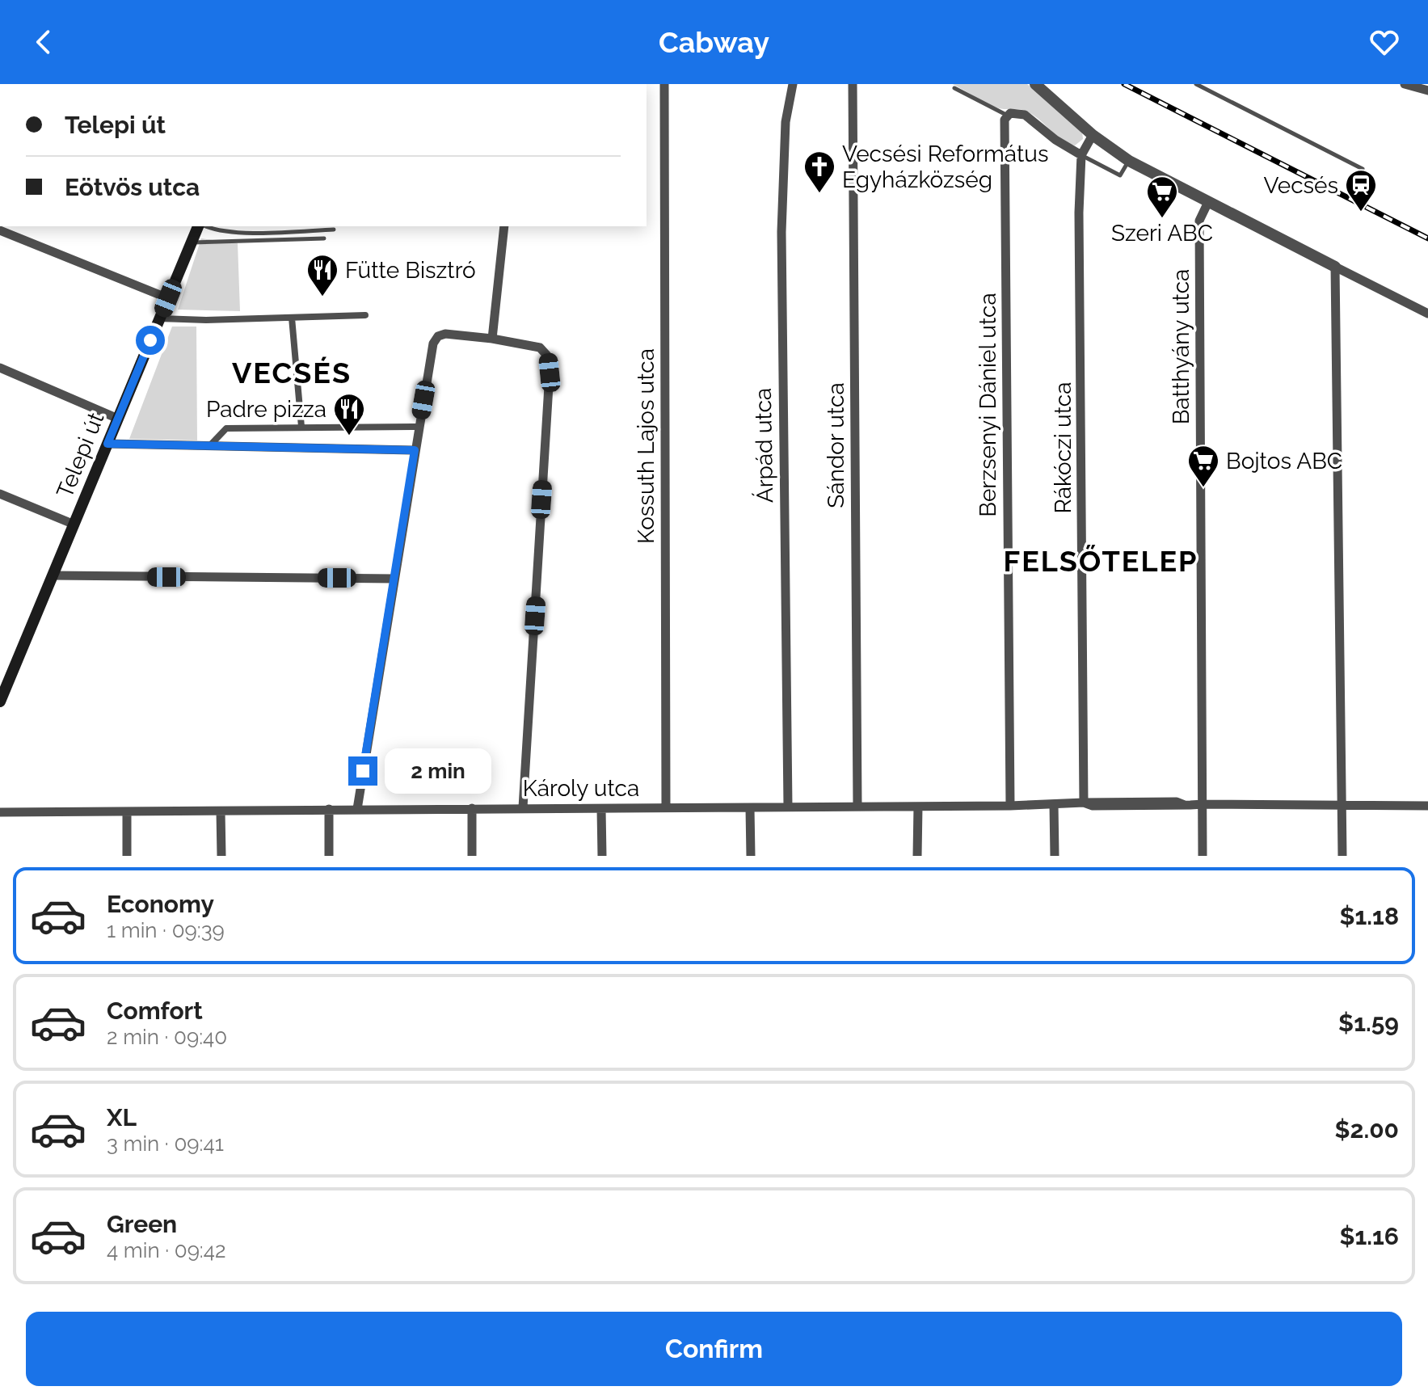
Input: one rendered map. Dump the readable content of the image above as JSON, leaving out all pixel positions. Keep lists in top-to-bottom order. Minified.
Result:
{"streets":{"main road":["Telepi út"],"street":["Batthyány utca","Berzsenyi Dániel utca","Árpád utca","Sándor utca","Kossuth Lajos utca","Rákóczi utca","Károly utca"]},"crossings":[["Batthyány utca","Károly utca"],["Berzsenyi Dániel utca","Károly utca"],["Árpád utca","Károly utca"],["Sándor utca","Károly utca"],["Kossuth Lajos utca","Károly utca"],["Rákóczi utca","Károly utca"]],"districts":["VECSÉS","FELSŐTELEP"],"places":{"church":["Vecsési Református Egyházközség"],"station":["Vecsés"],"supermarket":["Szeri ABC","Bojtos ABC"],"restaurant":["Fütte Bisztró","Padre pizza"]},"page":{"header":"Cabway","banner":["Telepi út","Eötvös utca"],"bubble":"2 min","list":[{"name":"Economy","note":"1 min · 09:39","value":"$1.18"},{"name":"Comfort","note":"2 min · 09:40","value":"$1.59"},{"name":"XL","note":"3 min · 09:41","value":"$2.00"},{"name":"Green","note":"4 min · 09:42","value":"$1.16"}],"buttons":"Confirm"}}
